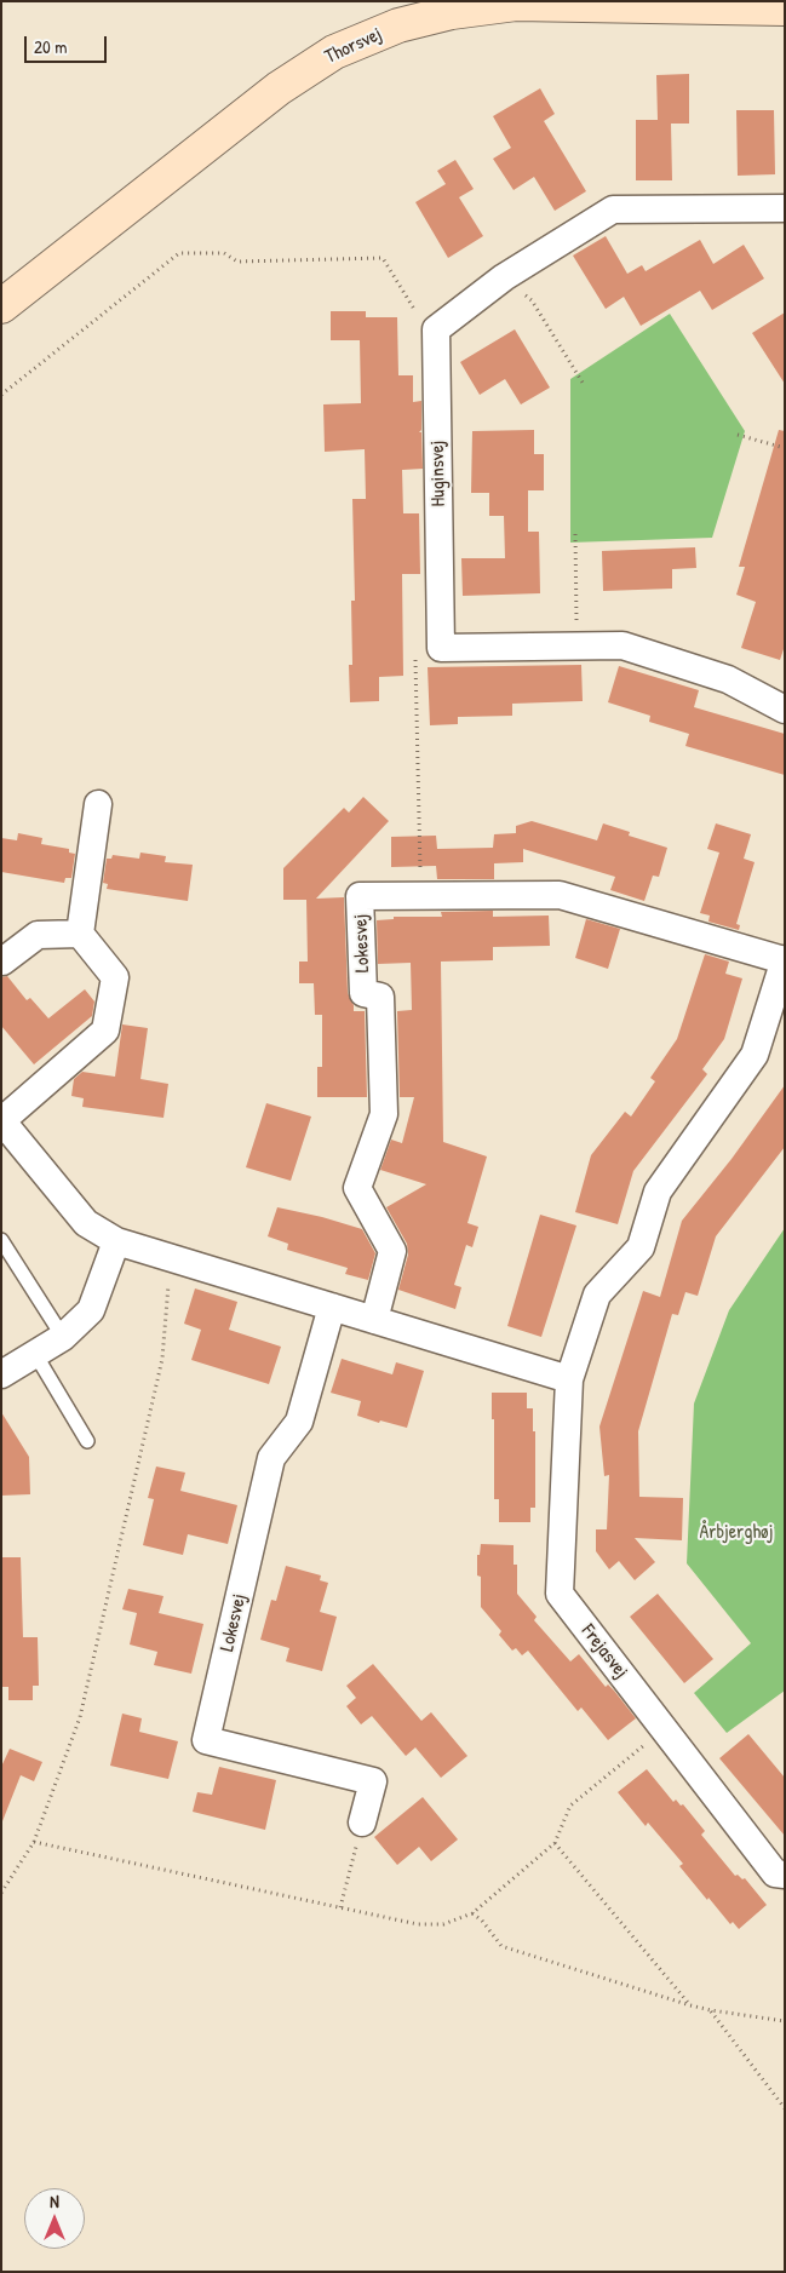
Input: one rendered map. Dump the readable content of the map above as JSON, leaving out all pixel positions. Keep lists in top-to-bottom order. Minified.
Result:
{"streets":{"street":["Thorsvej","Huginsvej","Lokesvej","Frejasvej"]},"crossings":[["Lokesvej","Frejasvej"]],"parks":["Årbjerghøj"],"scale_bar":"20 m","north":"top"}
